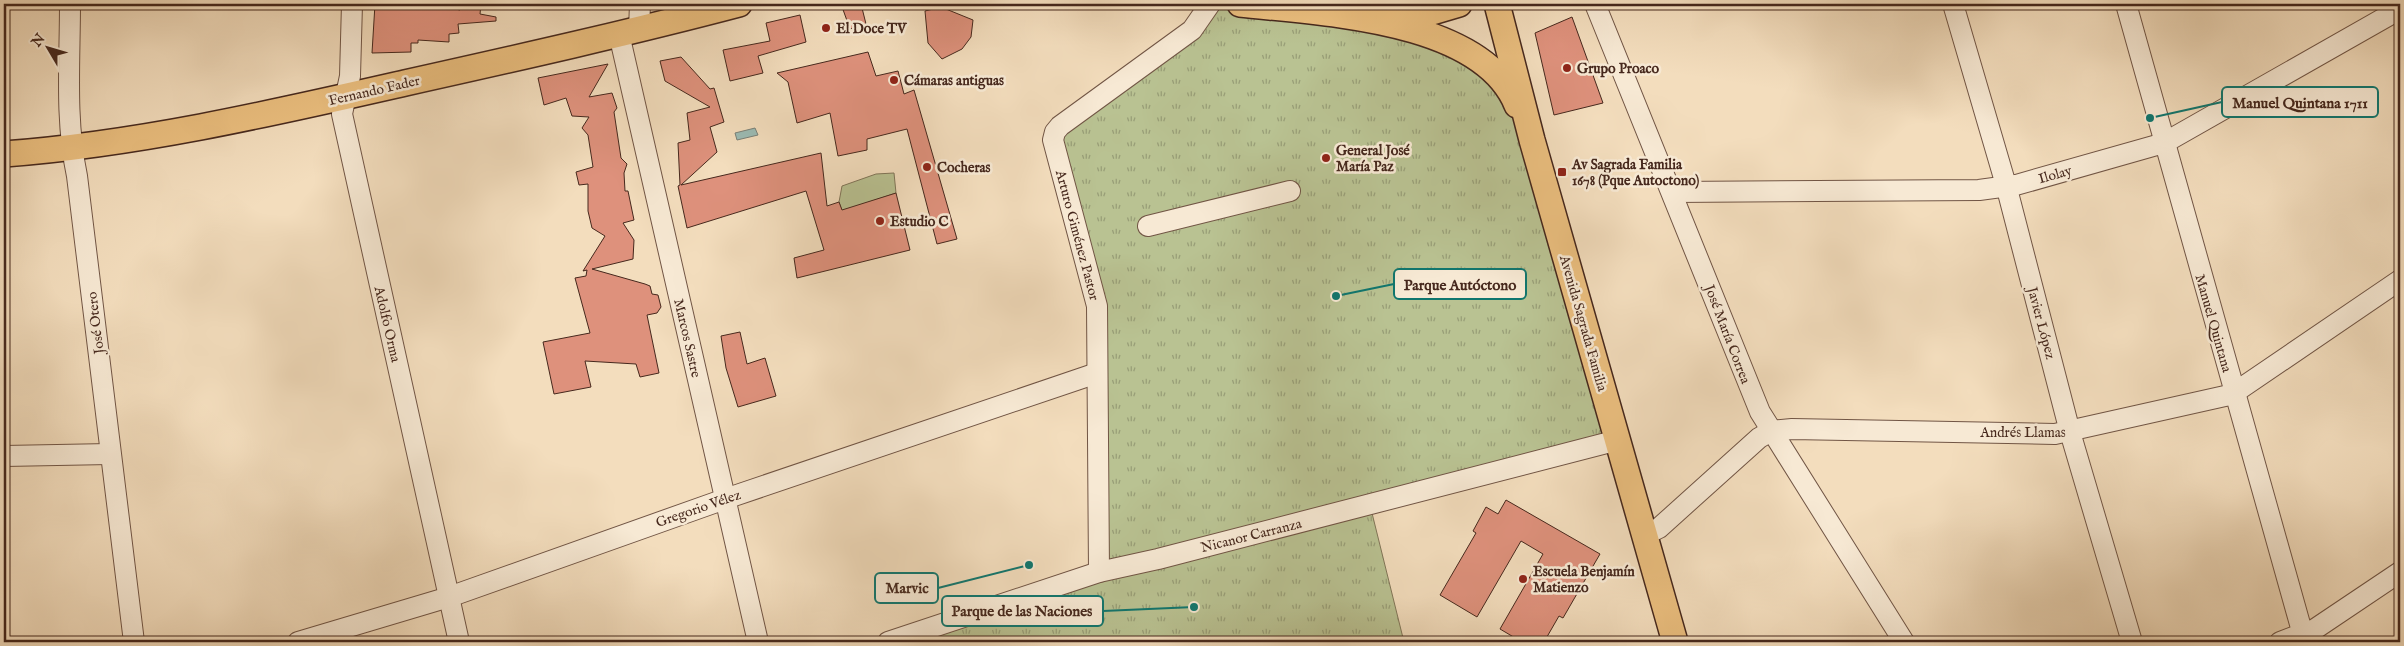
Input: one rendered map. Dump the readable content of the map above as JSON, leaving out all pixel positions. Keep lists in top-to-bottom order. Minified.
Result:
{"streets":{"main road":["Fernando Fader","Avenida Sagrada Familia"],"street":["Ilolay","Arturo Giménez Pastor","José Otero","Javier López","Manuel Quintana","Adolfo Orma","José María Correa","Marcos Sastre","Andrés Llamas","Gregorio Vélez","Nicanor Carranza"]},"crossings":[["Fernando Fader","José Otero"],["Fernando Fader","Adolfo Orma"],["Fernando Fader","Marcos Sastre"],["Ilolay","Javier López"],["Ilolay","Manuel Quintana"],["Ilolay","José María Correa"],["Arturo Giménez Pastor","Gregorio Vélez"],["Arturo Giménez Pastor","Nicanor Carranza"],["Avenida Sagrada Familia","Nicanor Carranza"],["Javier López","Andrés Llamas"],["Manuel Quintana","Andrés Llamas"],["Adolfo Orma","Gregorio Vélez"],["José María Correa","Andrés Llamas"],["Marcos Sastre","Gregorio Vélez"]],"places":{"other":["El Doce TV","Grupo Proaco","Cámaras antiguas","Manuel Quintana 1711","General José María Paz","Cocheras","Estudio C","Parque Autóctono","Marvic","Escuela Benjamín Matienzo","Parque de las Naciones"],"transit":["Av Sagrada Familia 1678 (Pque Autoctono)"]},"north":"top left"}
